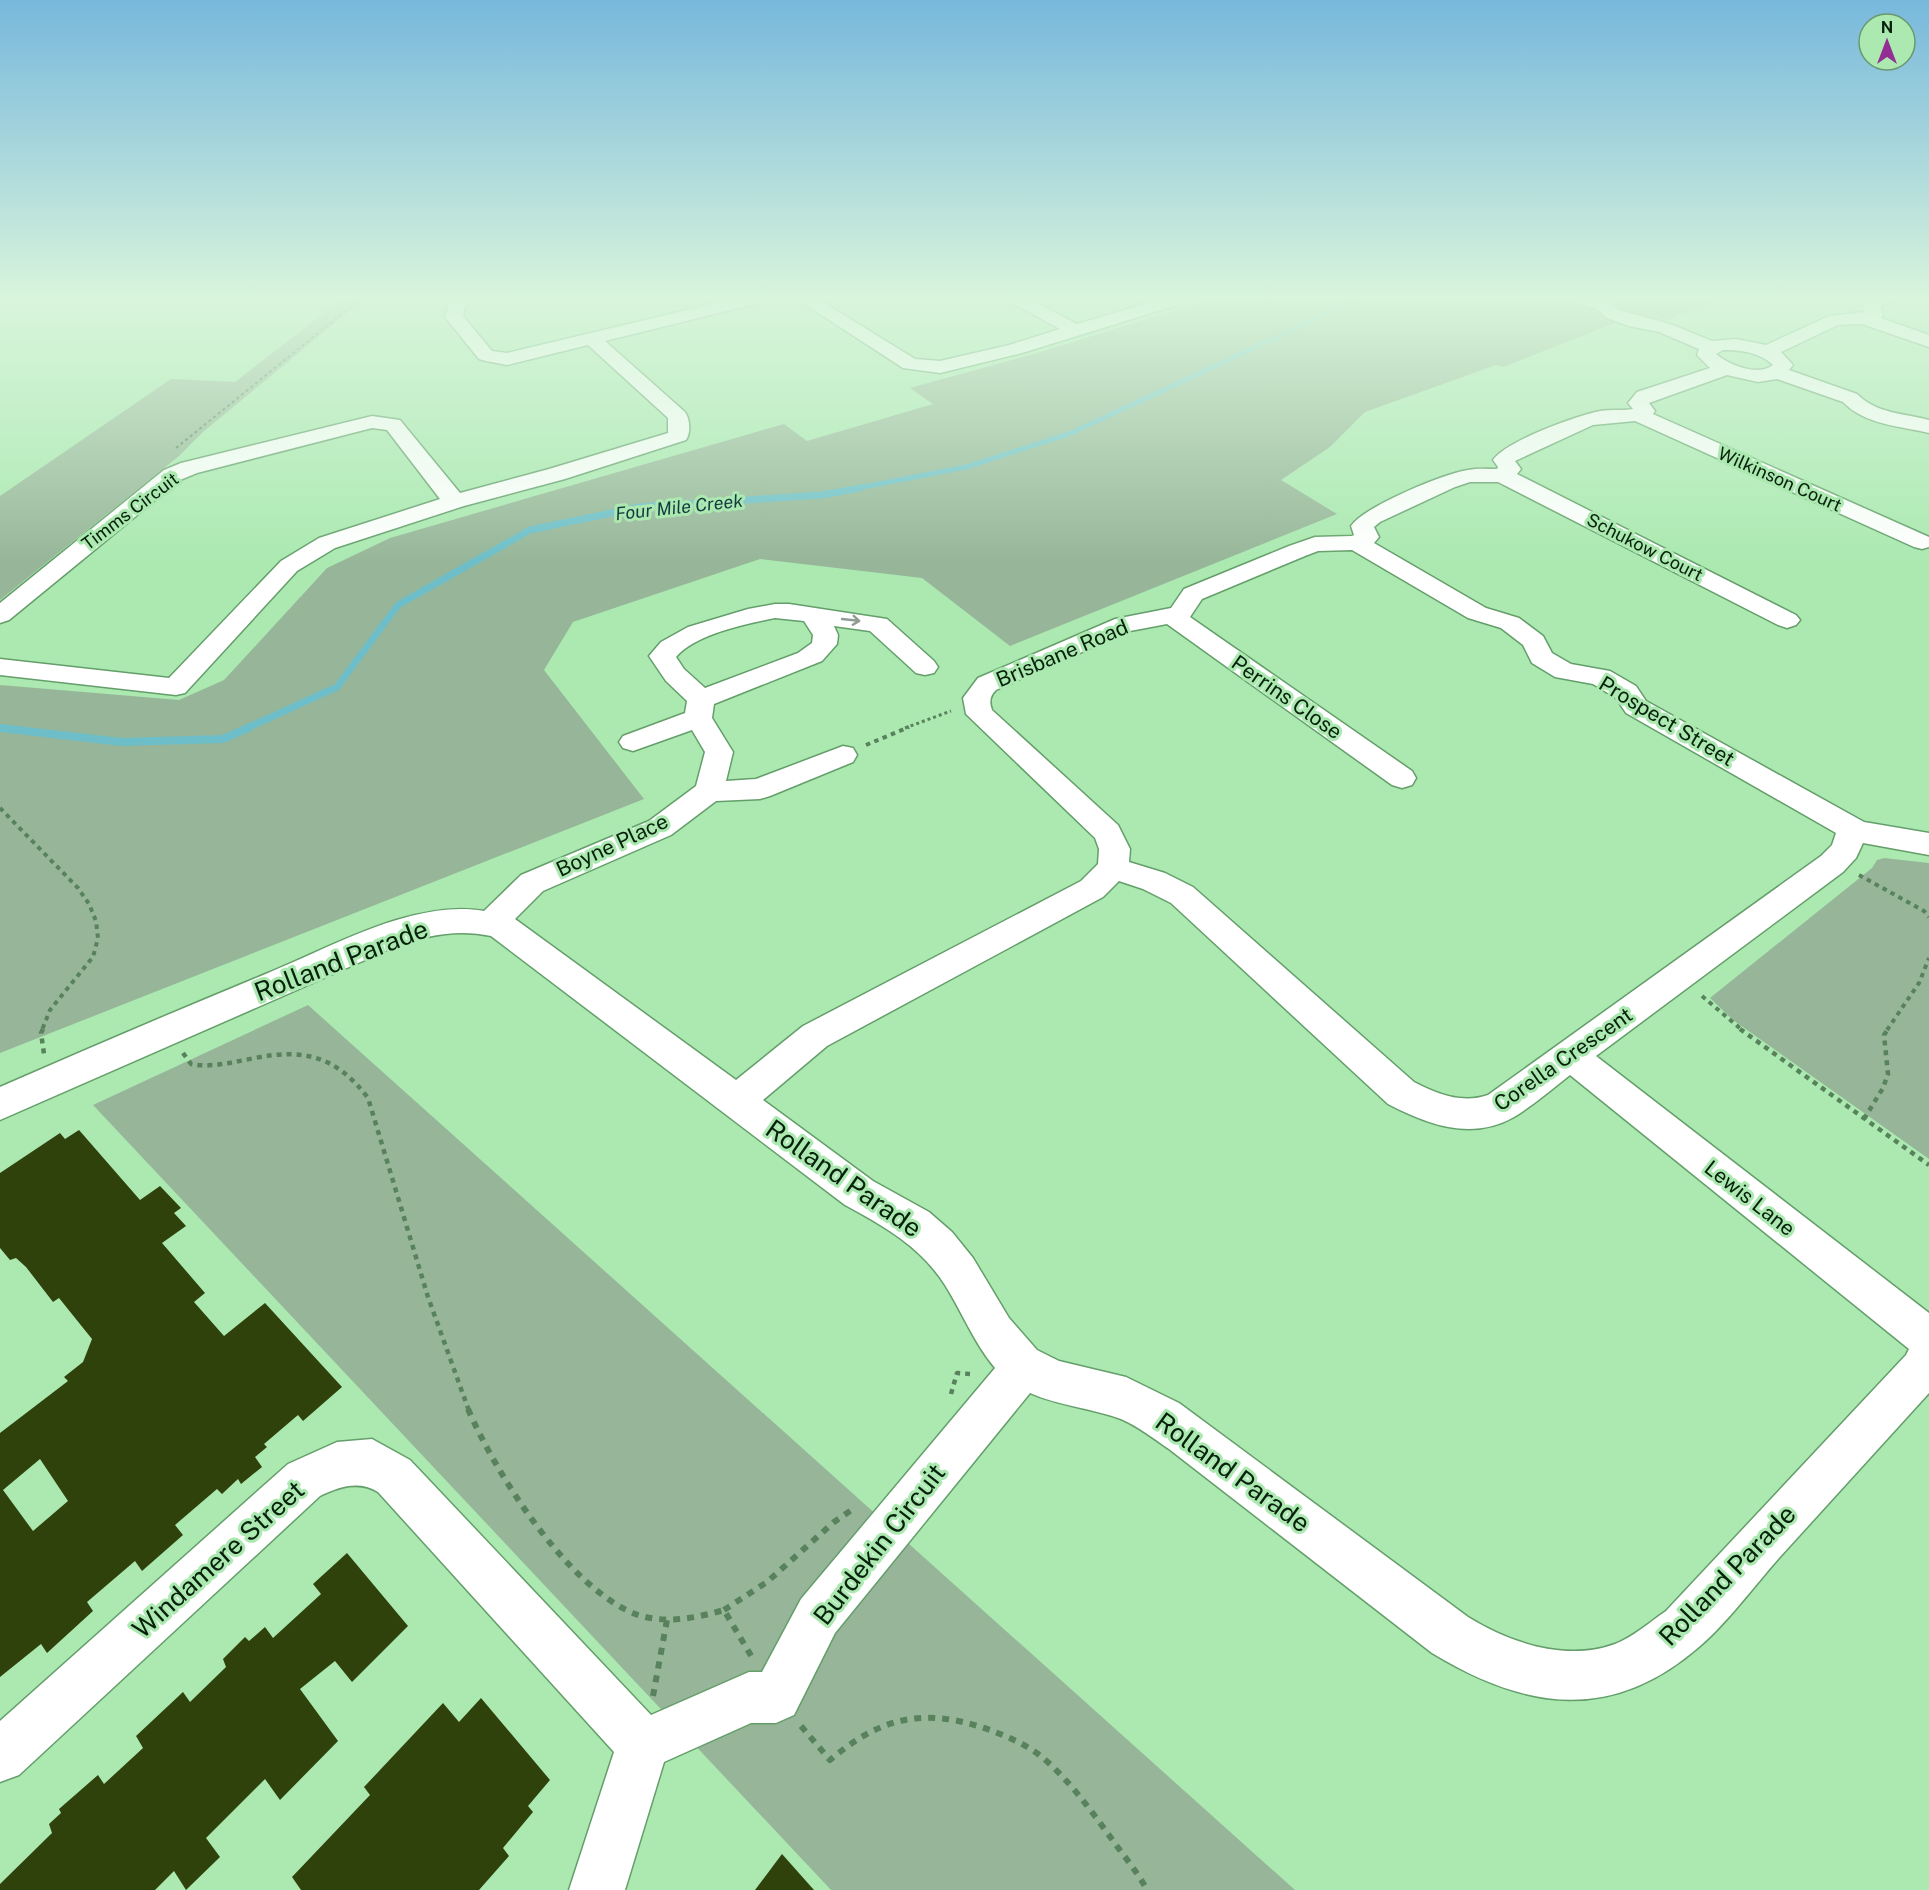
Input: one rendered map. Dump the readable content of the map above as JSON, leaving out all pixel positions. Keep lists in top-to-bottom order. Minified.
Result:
{"streets":{"street":["Wilkinson Court","Timms Circuit","Schukow Court","Brisbane Road","Perrins Close","Prospect Street","Boyne Place","Rolland Parade","Corella Crescent","Lewis Lane","Burdekin Circuit","Windamere Street"]},"crossings":[["Brisbane Road","Perrins Close"],["Brisbane Road","Corella Crescent"],["Prospect Street","Corella Crescent"],["Boyne Place","Rolland Parade"],["Rolland Parade","Burdekin Circuit"],["Corella Crescent","Lewis Lane"]],"water":["Four Mile Creek"],"north":"top"}
